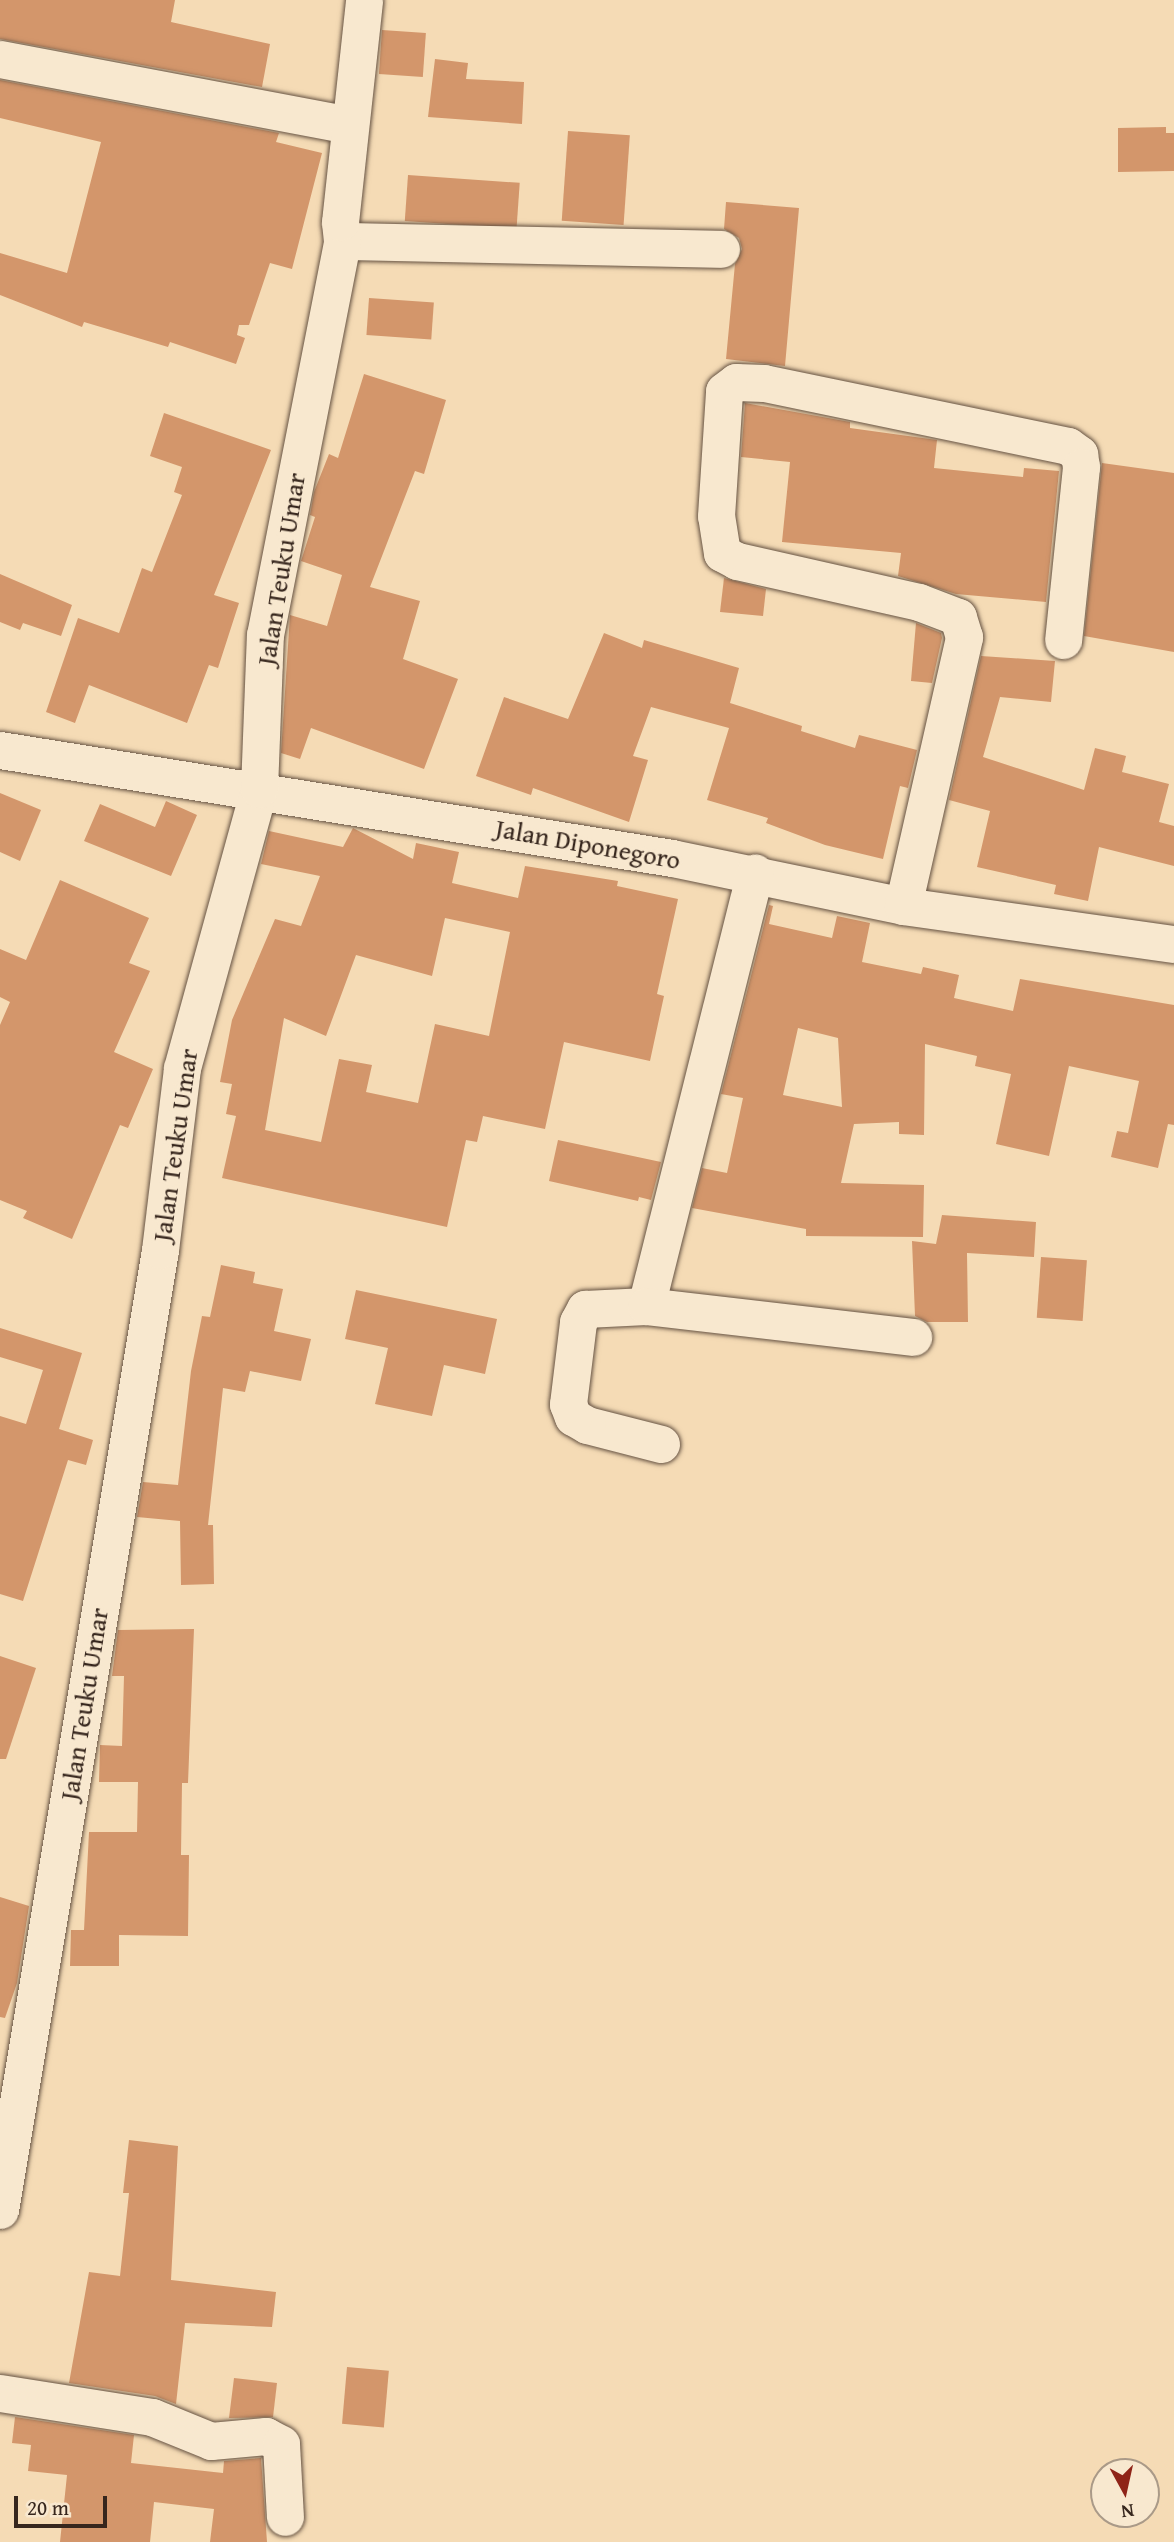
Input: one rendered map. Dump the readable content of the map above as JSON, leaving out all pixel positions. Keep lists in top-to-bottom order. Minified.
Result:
{"streets":{"street":["Jalan Teuku Umar","Jalan Diponegoro"]},"crossings":[["Jalan Teuku Umar","Jalan Diponegoro"]],"scale_bar":"20 m","north":"bottom"}
